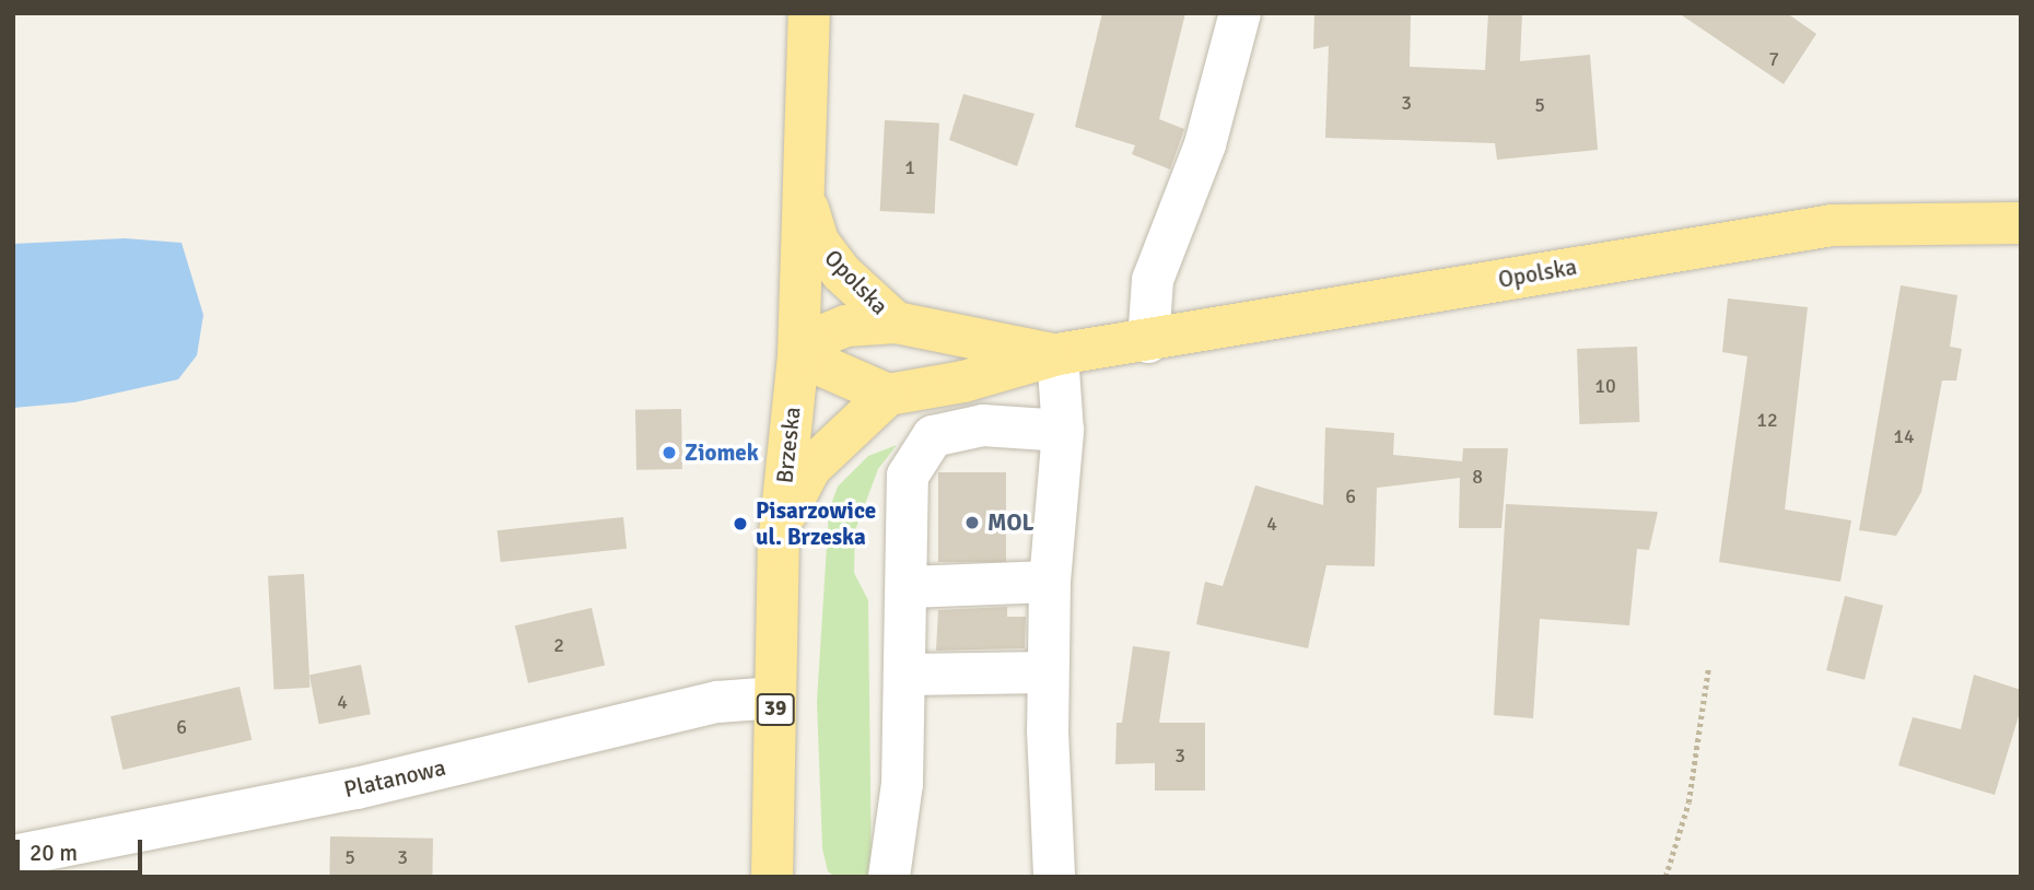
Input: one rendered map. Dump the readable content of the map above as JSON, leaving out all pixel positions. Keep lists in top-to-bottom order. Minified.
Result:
{"streets":{"main road":["Opolska","Brzeska","39"],"street":["Platanowa"]},"crossings":[["Opolska","Brzeska"],["Brzeska","Platanowa"]],"places":["Ziomek","MOL","Pisarzowice ul. Brzeska"],"house_numbers":["7","3","5","1","10","12","14","8","6","4","2","4","6","3","5","3"],"scale_bar":"20 m"}
